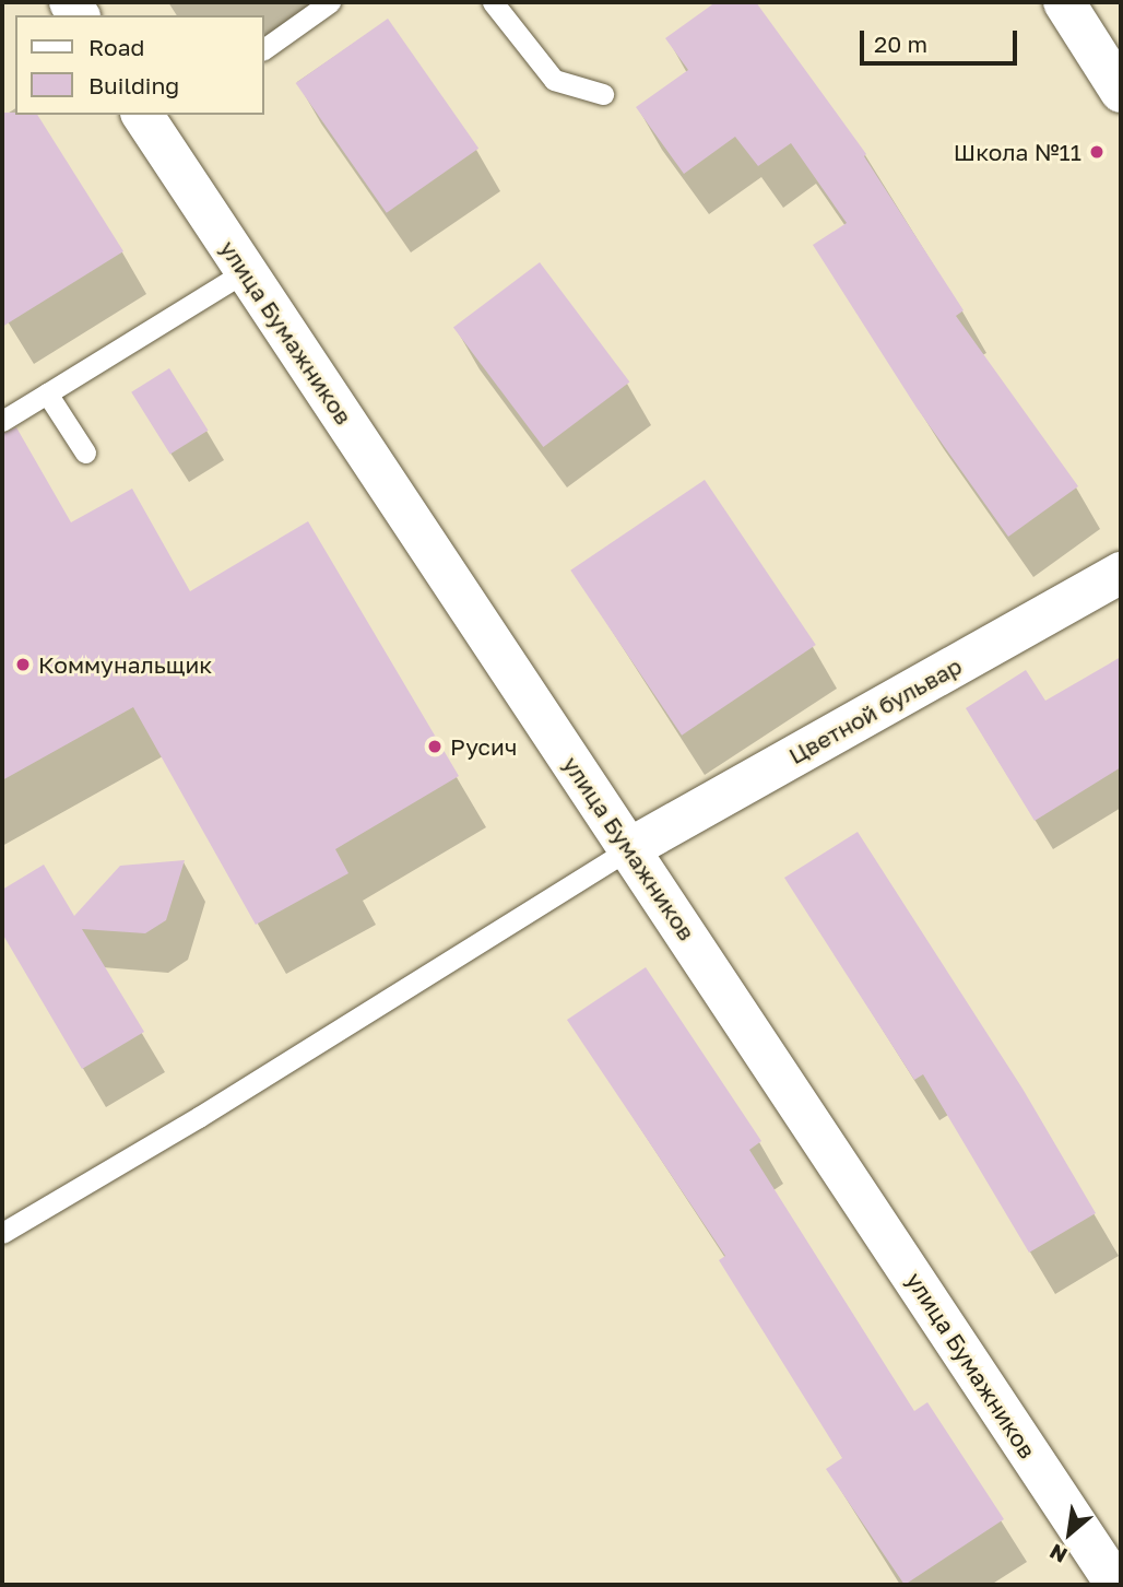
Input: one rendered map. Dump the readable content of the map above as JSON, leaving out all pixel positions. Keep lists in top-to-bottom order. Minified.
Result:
{"streets":{"street":["улица Бумажников","Цветной бульвар"]},"crossings":[["улица Бумажников","Цветной бульвар"]],"places":["Школа №11","Коммунальщик","Русич"],"legend":["Road","Building"],"scale_bar":"20 m","north":"bottom left"}
